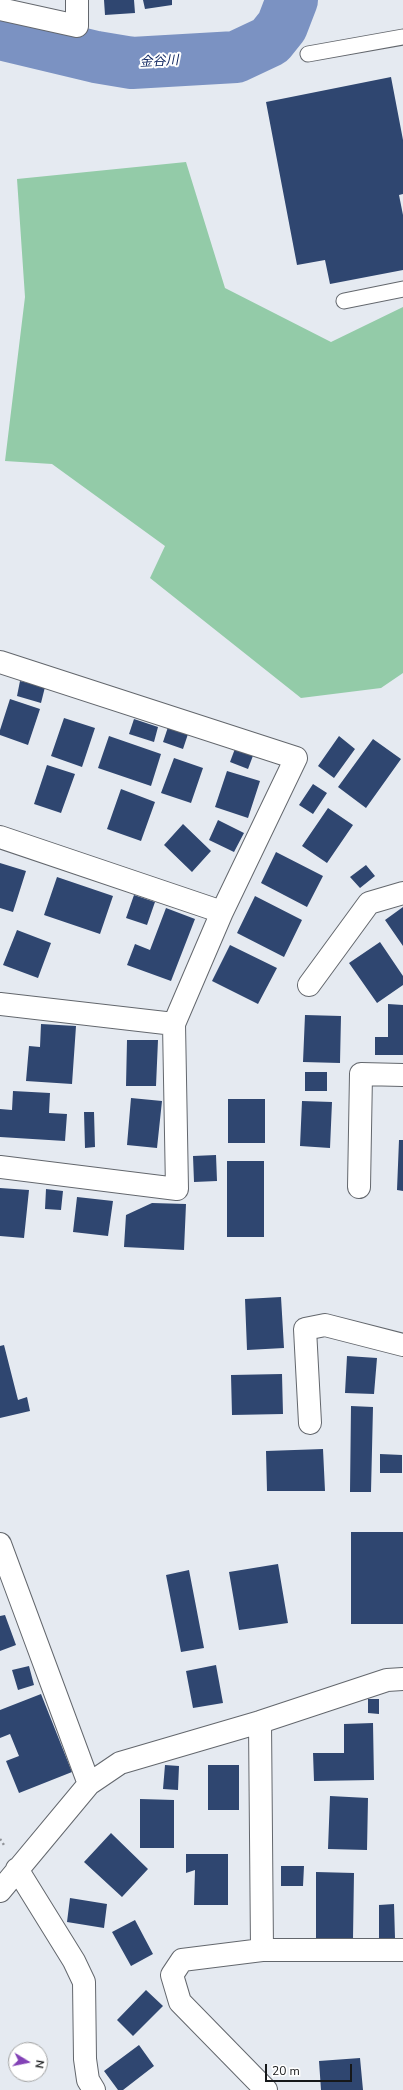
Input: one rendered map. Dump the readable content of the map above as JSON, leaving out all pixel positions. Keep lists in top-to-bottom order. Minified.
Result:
{"water":["金谷川"],"scale_bar":"20 m","north":"right"}
